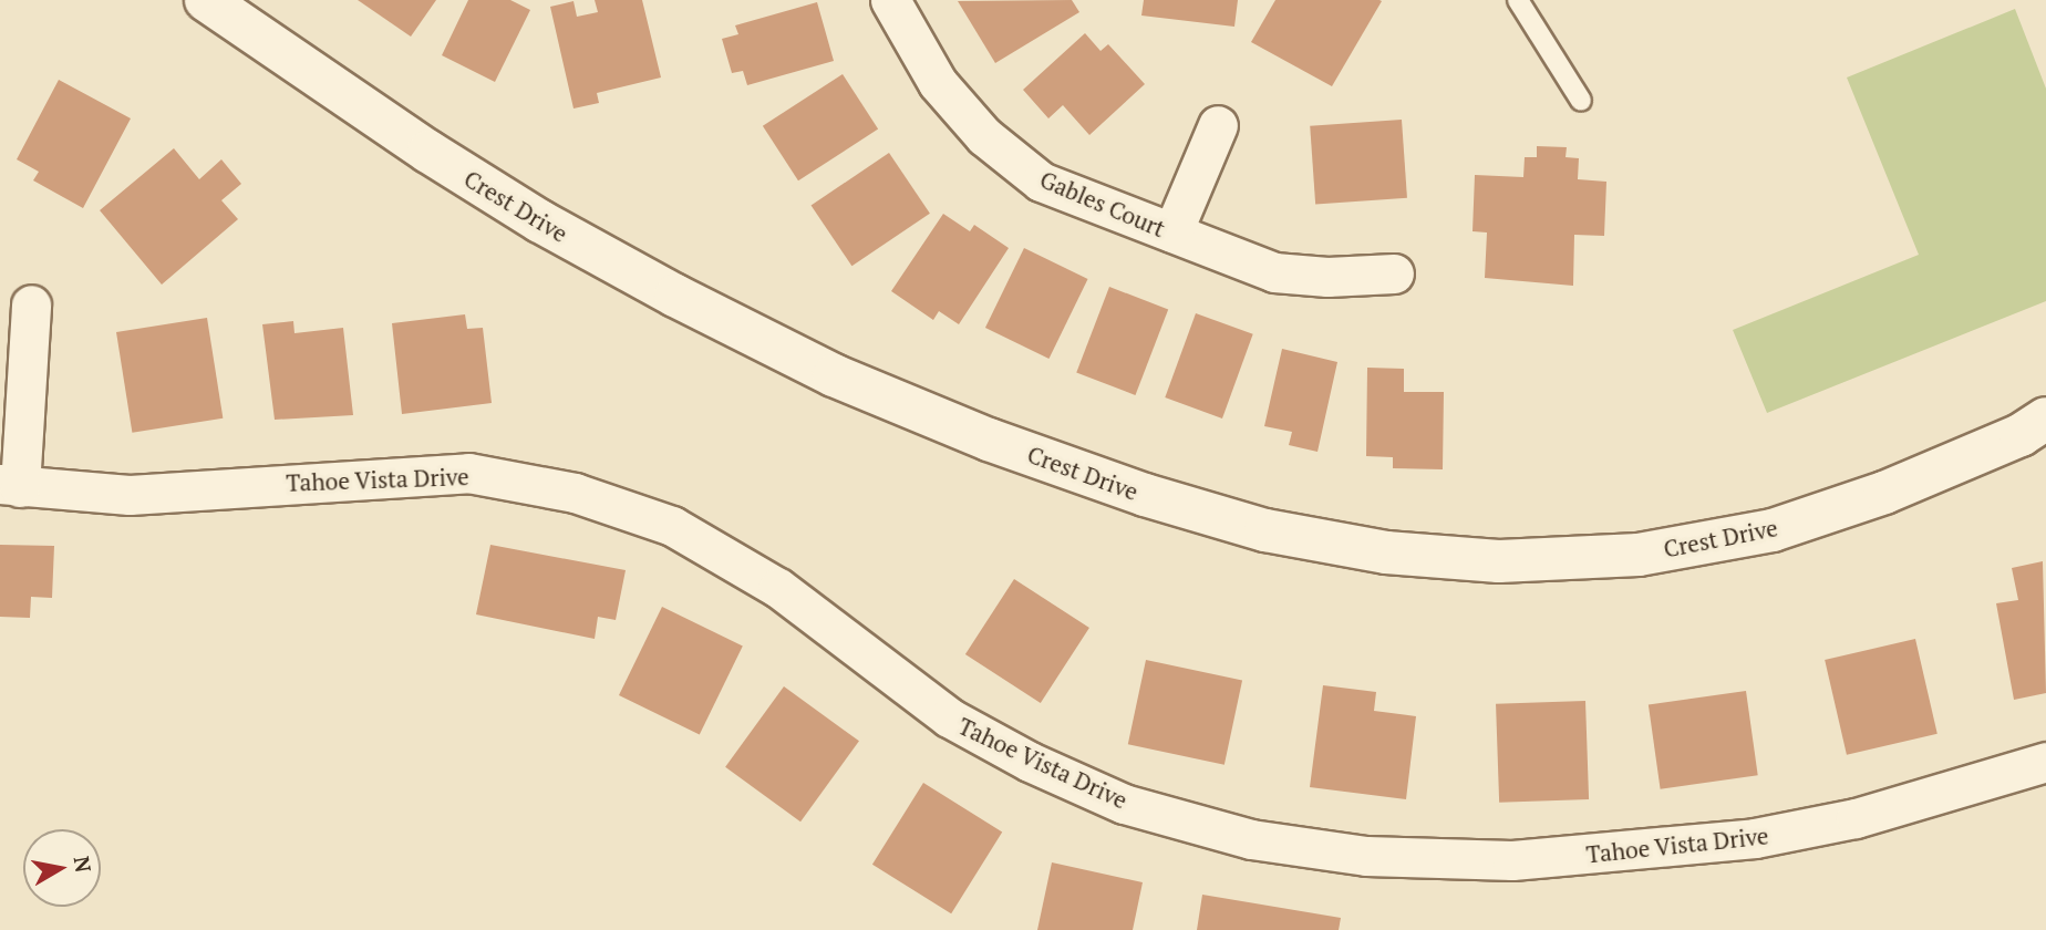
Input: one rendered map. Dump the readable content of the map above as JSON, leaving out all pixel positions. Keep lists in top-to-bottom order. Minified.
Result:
{"streets":{"street":["Gables Court","Crest Drive","Tahoe Vista Drive"]},"north":"right"}
